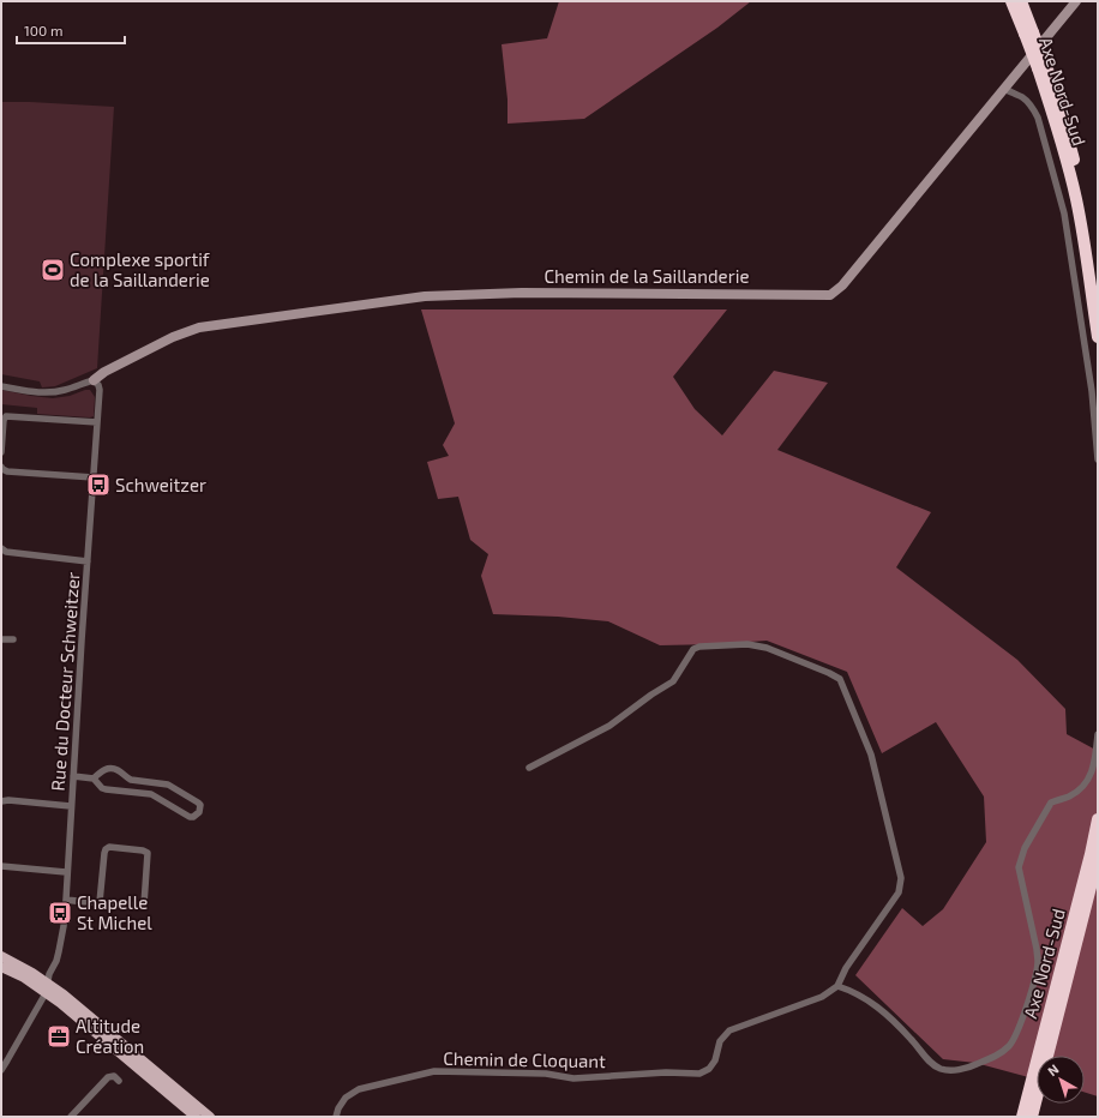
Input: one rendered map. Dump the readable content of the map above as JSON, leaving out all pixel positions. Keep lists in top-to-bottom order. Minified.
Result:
{"streets":{"highway":["Axe Nord-Sud"],"street":["Chemin de la Saillanderie","Rue du Docteur Schweitzer","Chemin de Cloquant"]},"crossings":[["Chemin de la Saillanderie","Rue du Docteur Schweitzer"]],"places":{"sports":["Complexe sportif de la Saillanderie"],"bus stop":["Schweitzer","Chapelle St Michel"],"office":["Altitude Création"]},"scale_bar":"100 m","north":"top left"}
